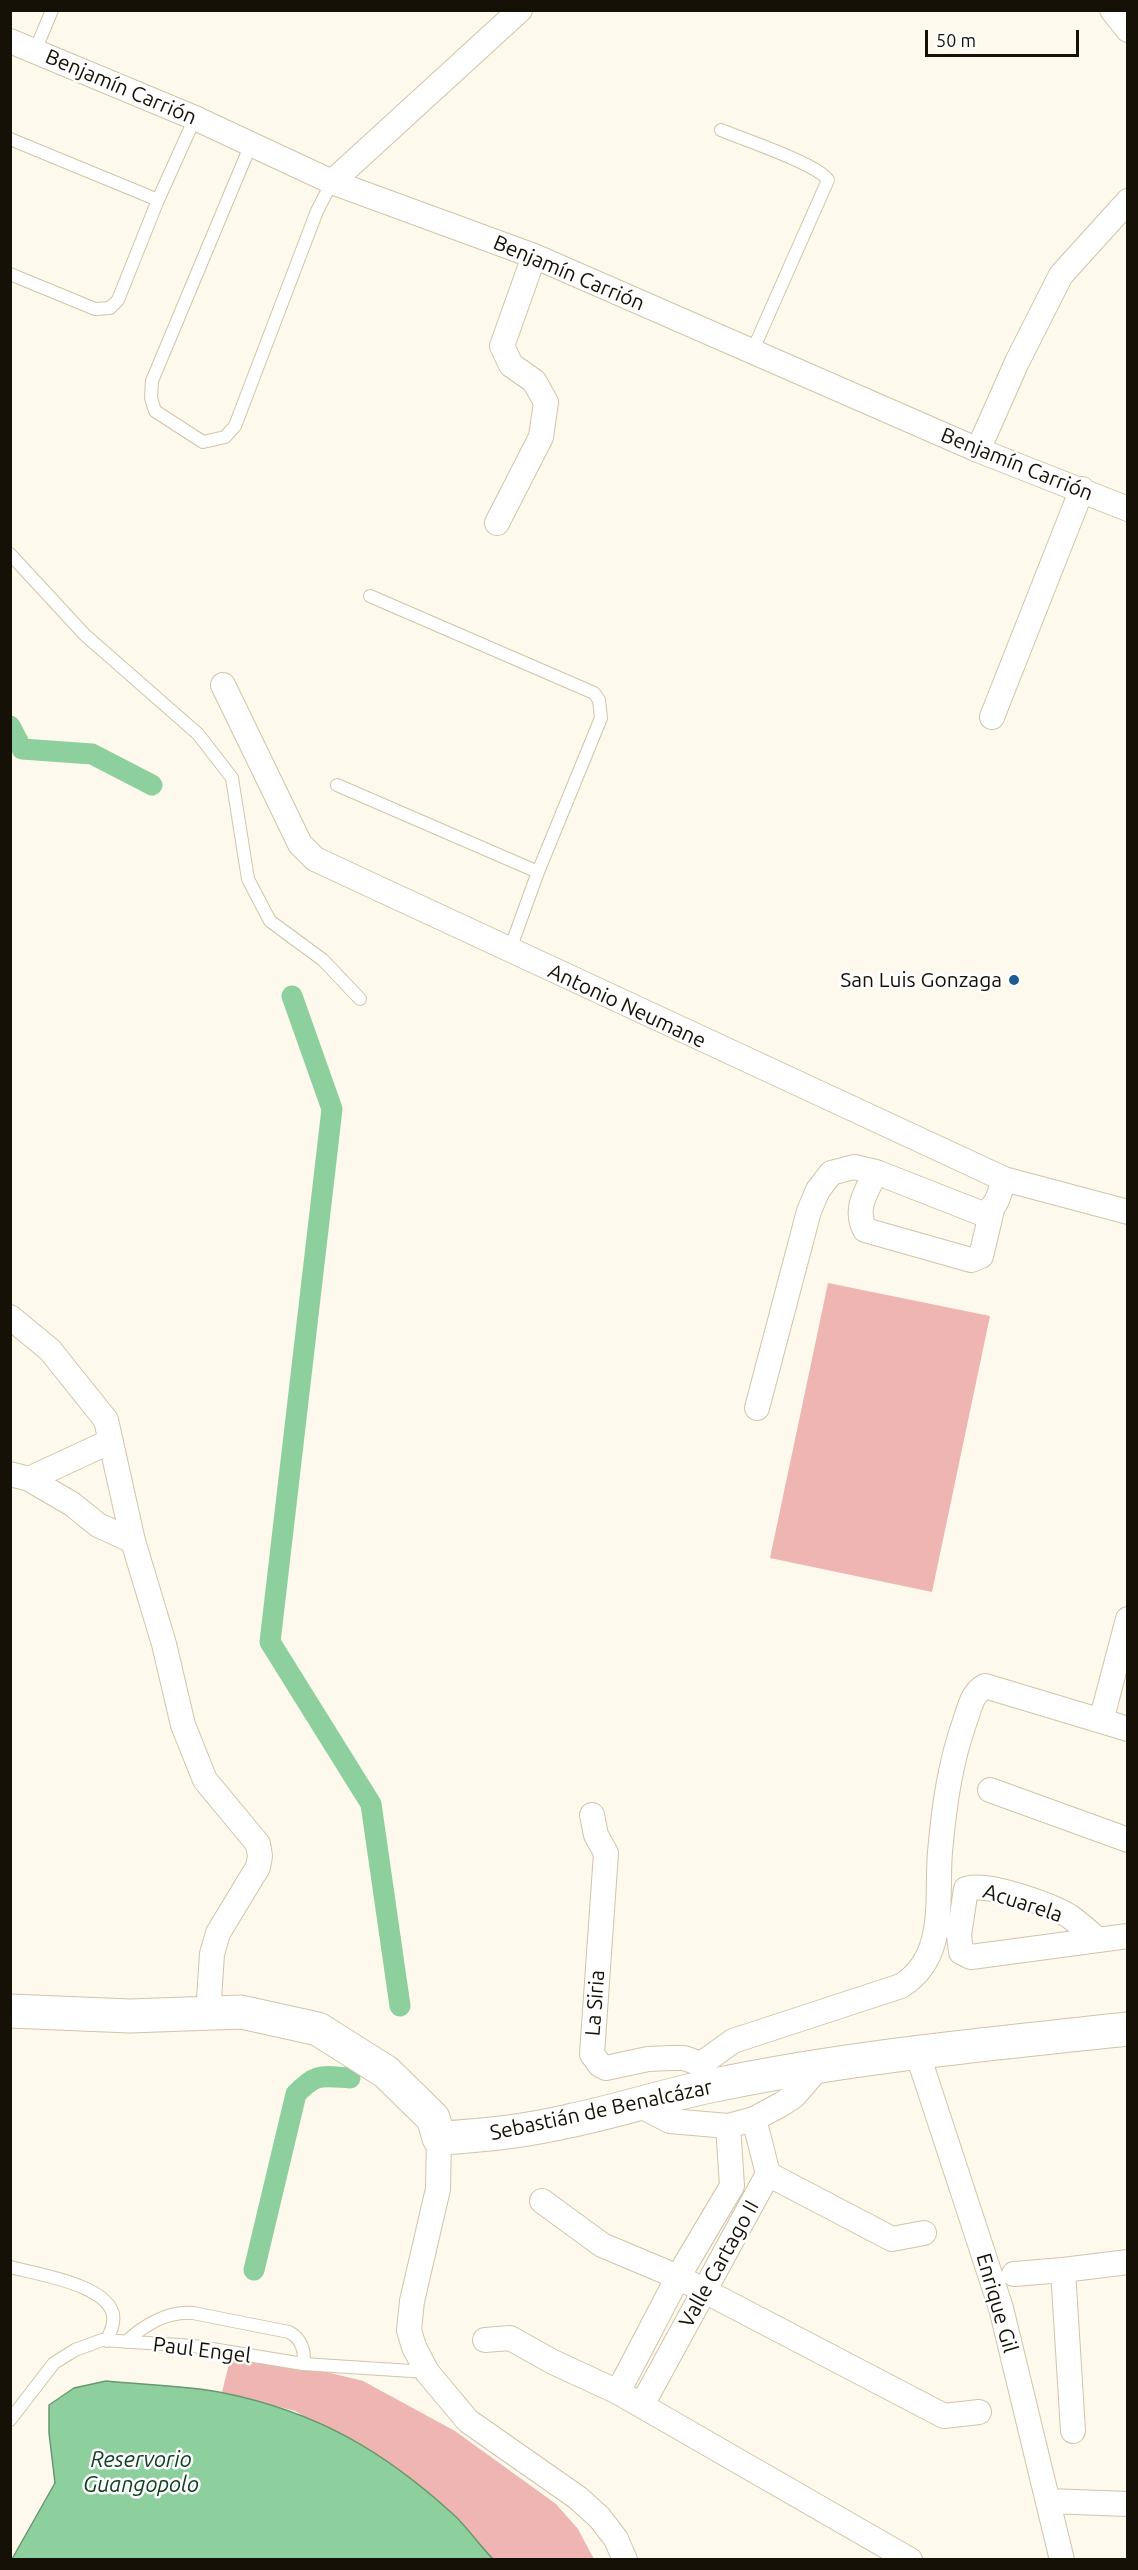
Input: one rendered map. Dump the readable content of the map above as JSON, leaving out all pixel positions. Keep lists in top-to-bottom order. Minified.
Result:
{"streets":{"main road":["Sebastián de Benalcázar"],"street":["Benjamín Carrión","Antonio Neumane","Acuarela","La Siria","Valle Cartago II","Enrique Gil"],"lane":["Paul Engel"]},"crossings":[["La Siria","Sebastián de Benalcázar"],["Sebastián de Benalcázar","Enrique Gil"]],"water":["Reservorio Guangopolo"],"places":["San Luis Gonzaga"],"scale_bar":"50 m"}
